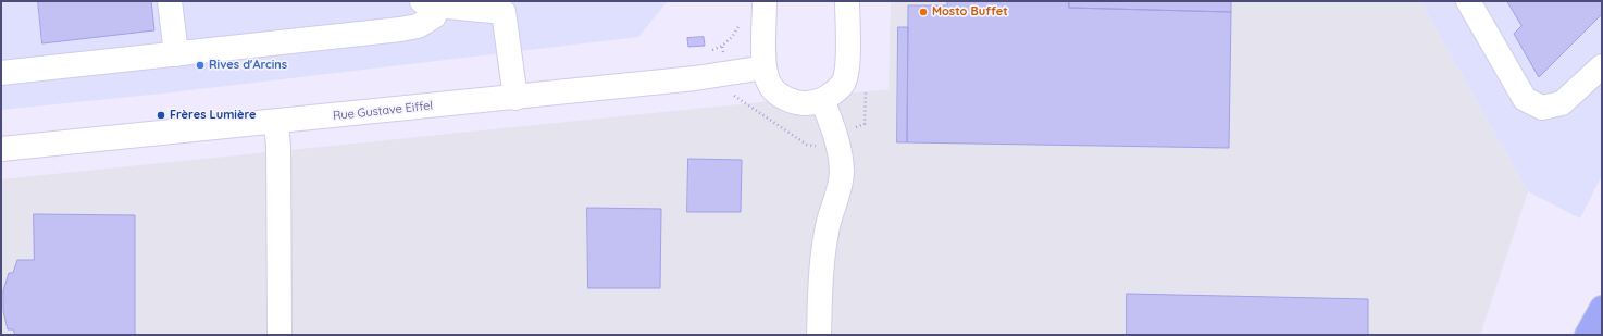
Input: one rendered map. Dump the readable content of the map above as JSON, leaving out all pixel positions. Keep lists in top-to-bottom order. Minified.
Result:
{"streets":{"street":["Rue Gustave Eiffel"]},"places":["Mosto Buffet","Rives d'Arcins","Frères Lumière"]}
